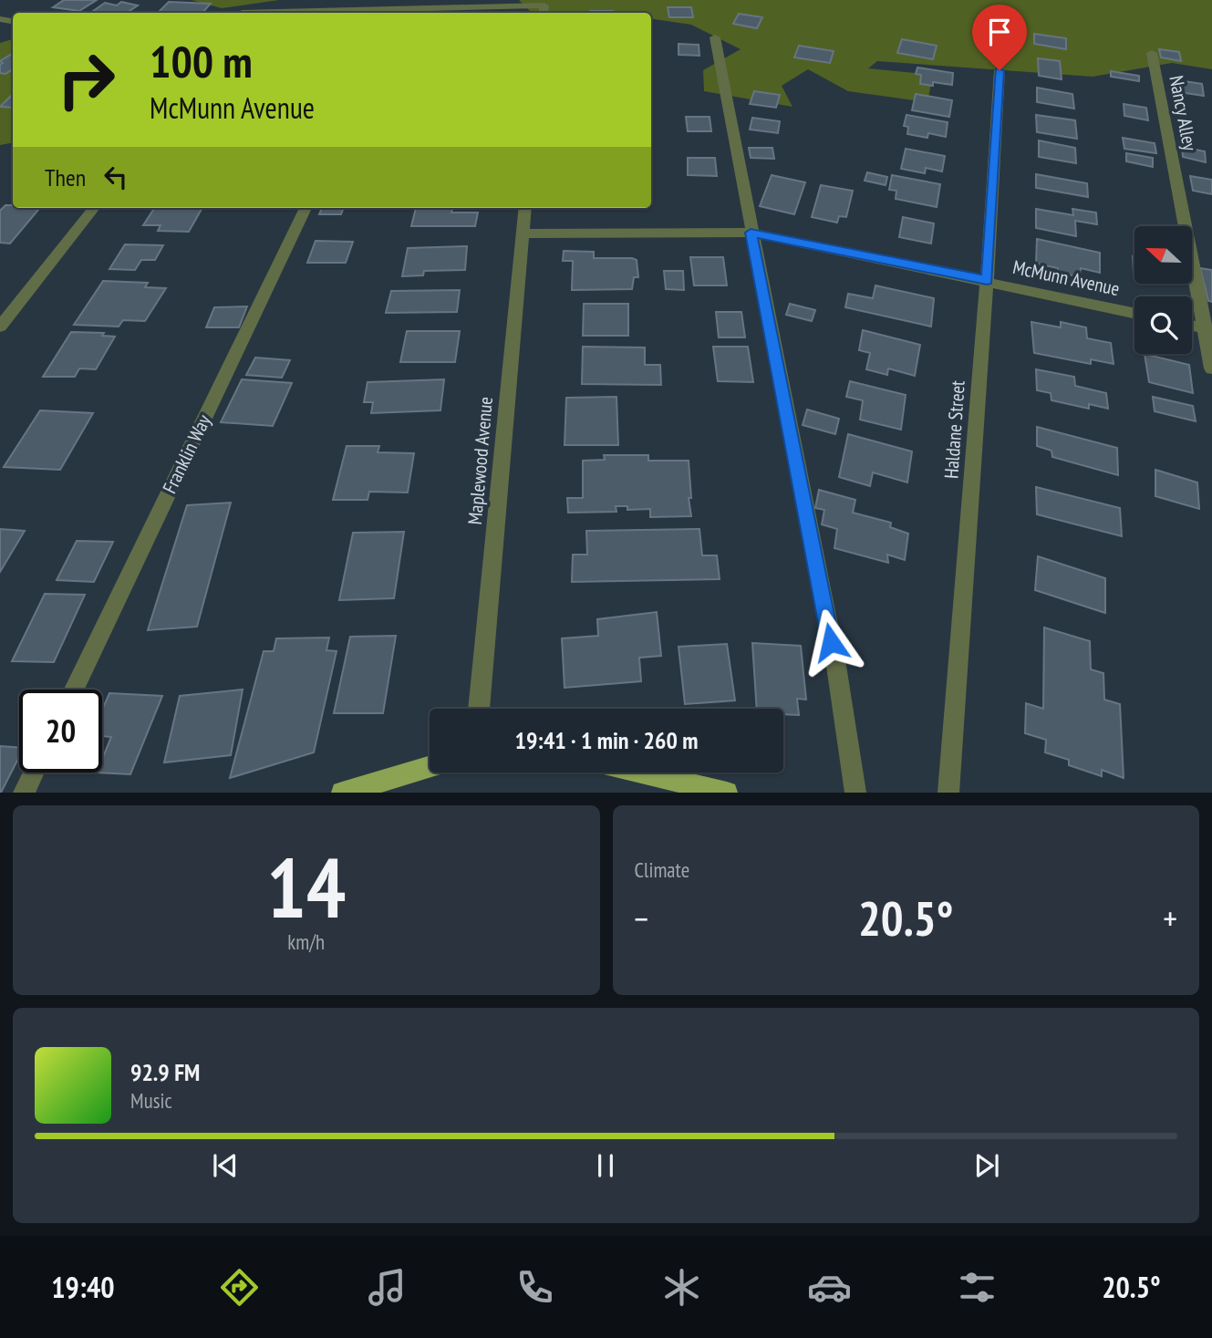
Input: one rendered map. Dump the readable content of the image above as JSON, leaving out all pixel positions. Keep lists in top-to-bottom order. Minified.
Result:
{"streets":{"street":["Nancy Alley","McMunn Avenue","Haldane Street","Franklin Way","Maplewood Avenue"]},"crossings":[["McMunn Avenue","Haldane Street"],["McMunn Avenue","Maplewood Avenue"]],"north":"left","page":{"turn":["100 m","McMunn Avenue"],"then":"Then","limit":"20","trip":"19:41 · 1 min · 260 m","tile":[["14","km/h"],"Climate"],"heat":["−","20.5°","+"],"song":["92.9 FM","Music"],"tabs":["19:40","20.5°"]}}
